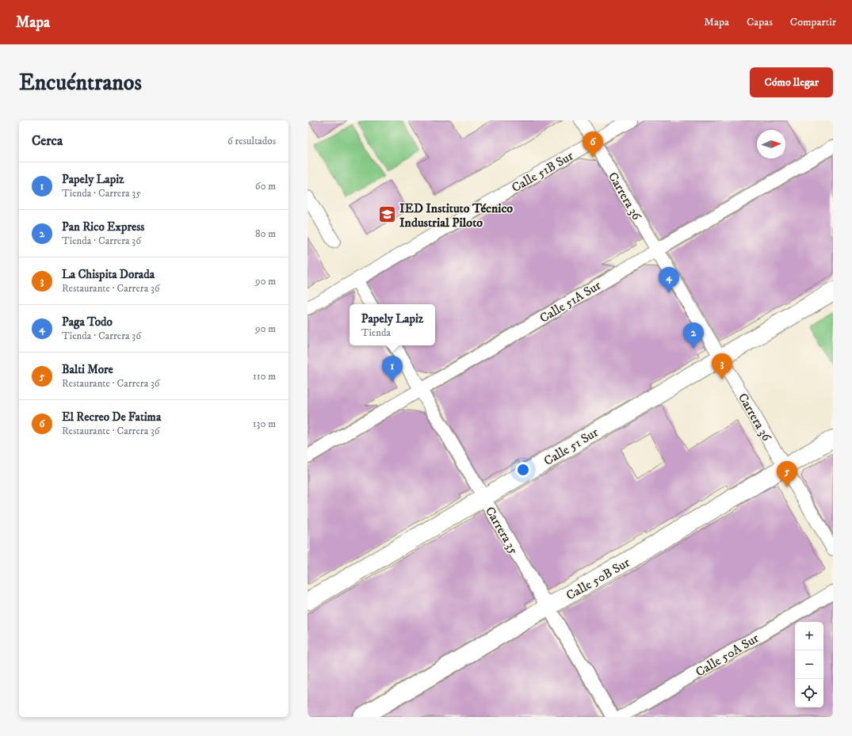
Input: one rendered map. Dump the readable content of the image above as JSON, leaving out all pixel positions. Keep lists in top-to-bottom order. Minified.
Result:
{"streets":{"main road":["Calle 51 Sur","Calle 50B Sur"],"street":["Calle 51B Sur","Carrera 36","Calle 51A Sur","Carrera 35","Calle 50A Sur"]},"crossings":[["Calle 51B Sur","Carrera 36"],["Carrera 36","Calle 51A Sur"],["Carrera 36","Calle 51 Sur"],["Carrera 36","Calle 50B Sur"],["Calle 51A Sur","Carrera 35"],["Calle 51 Sur","Carrera 35"],["Carrera 35","Calle 50B Sur"]],"places":{"school or university":["IED Instituto Técnico Industrial Piloto"]},"north":"right","page":{"header":"Mapa","nav":["Mapa","Capas","Compartir"],"buttons":"Cómo llegar","title":"Encuéntranos","heading":["Cerca","6 resultados"],"pins":["6","4","2","3","1","5"],"list":[{"mark":"1","name":"Papely Lapiz","note":"Tienda · Carrera 35","value":"60 m"},{"mark":"2","name":"Pan Rico Express","note":"Tienda · Carrera 36","value":"80 m"},{"mark":"3","name":"La Chispita Dorada","note":"Restaurante · Carrera 36","value":"90 m"},{"mark":"4","name":"Paga Todo","note":"Tienda · Carrera 36","value":"90 m"},{"mark":"5","name":"Balti More","note":"Restaurante · Carrera 36","value":"110 m"},{"mark":"6","name":"El Recreo De Fatima","note":"Restaurante · Carrera 36","value":"130 m"}],"popup":["Papely Lapiz","Tienda"],"map_buttons":["+","−"]}}
